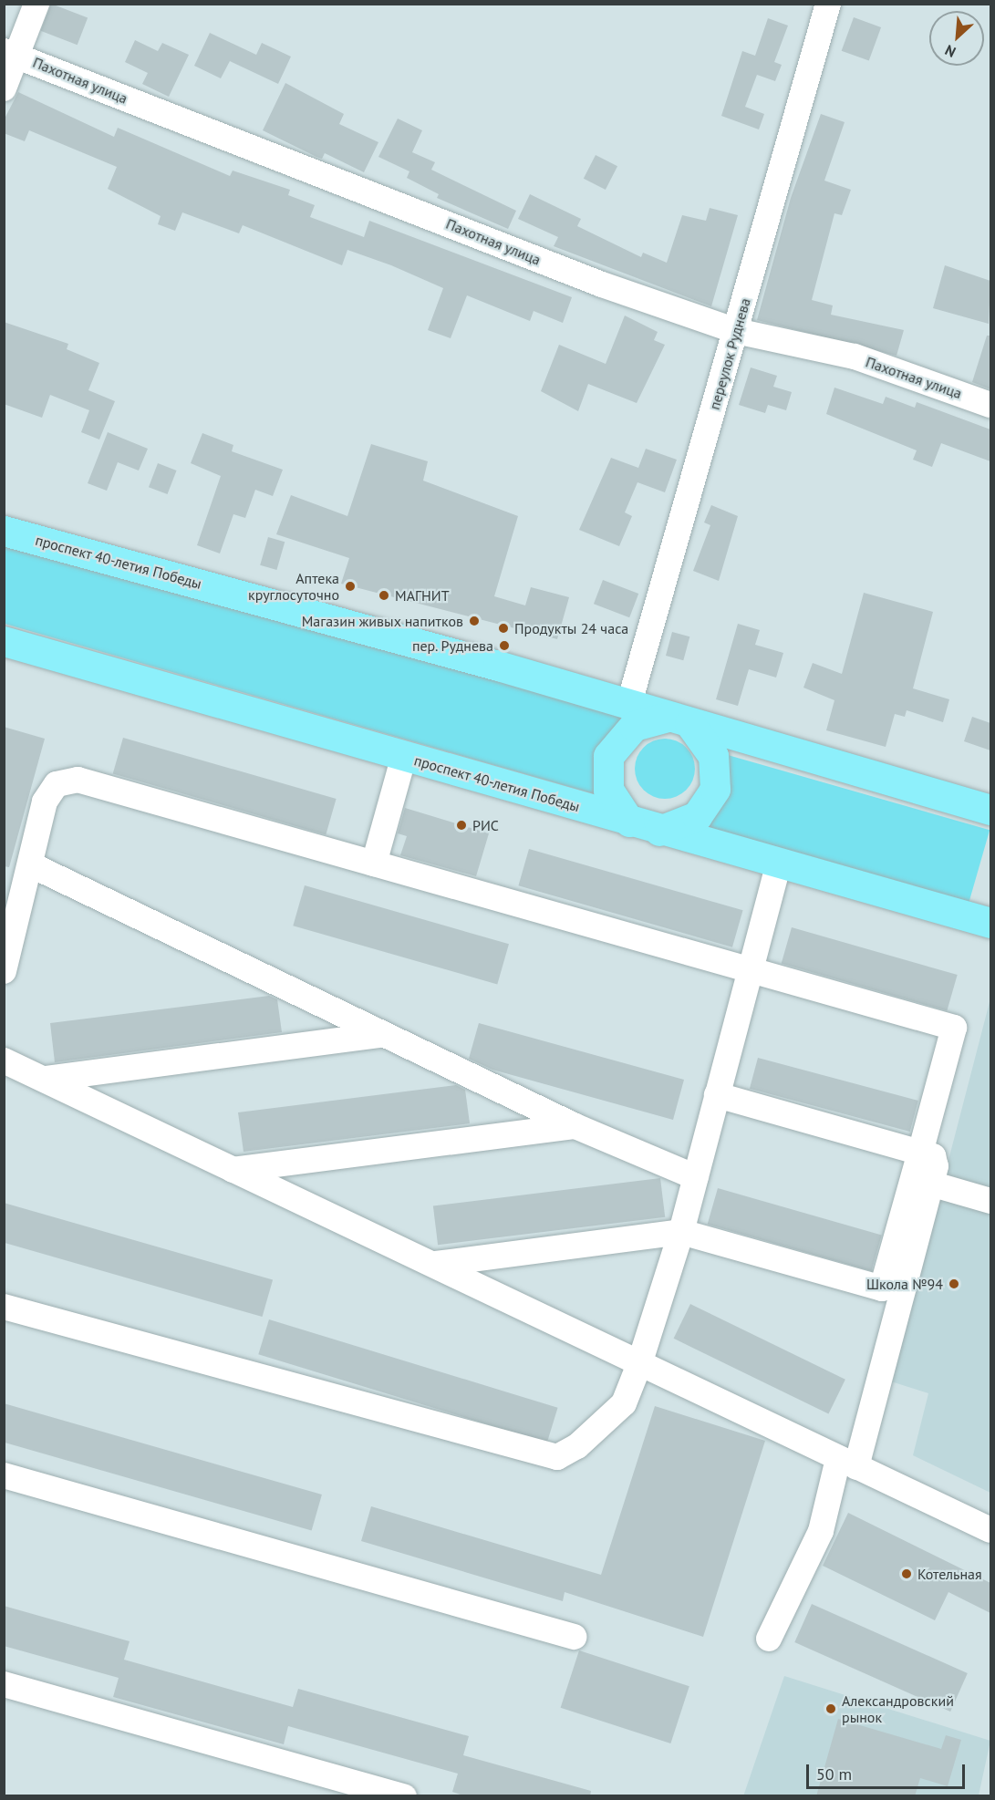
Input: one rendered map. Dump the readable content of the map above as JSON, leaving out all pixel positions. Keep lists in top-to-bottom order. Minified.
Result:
{"streets":{"main road":["проспект 40-летия Победы"],"street":["Пахотная улица","переулок Руднева"]},"crossings":[["Пахотная улица","переулок Руднева"],["переулок Руднева","проспект 40-летия Победы"]],"places":["Аптека круглосуточно","МАГНИТ","Магазин живых напитков","Продукты 24 часа","пер. Руднева","РИС","Школа №94","Котельная","Александровский рынок"],"scale_bar":"50 m","north":"bottom left"}
